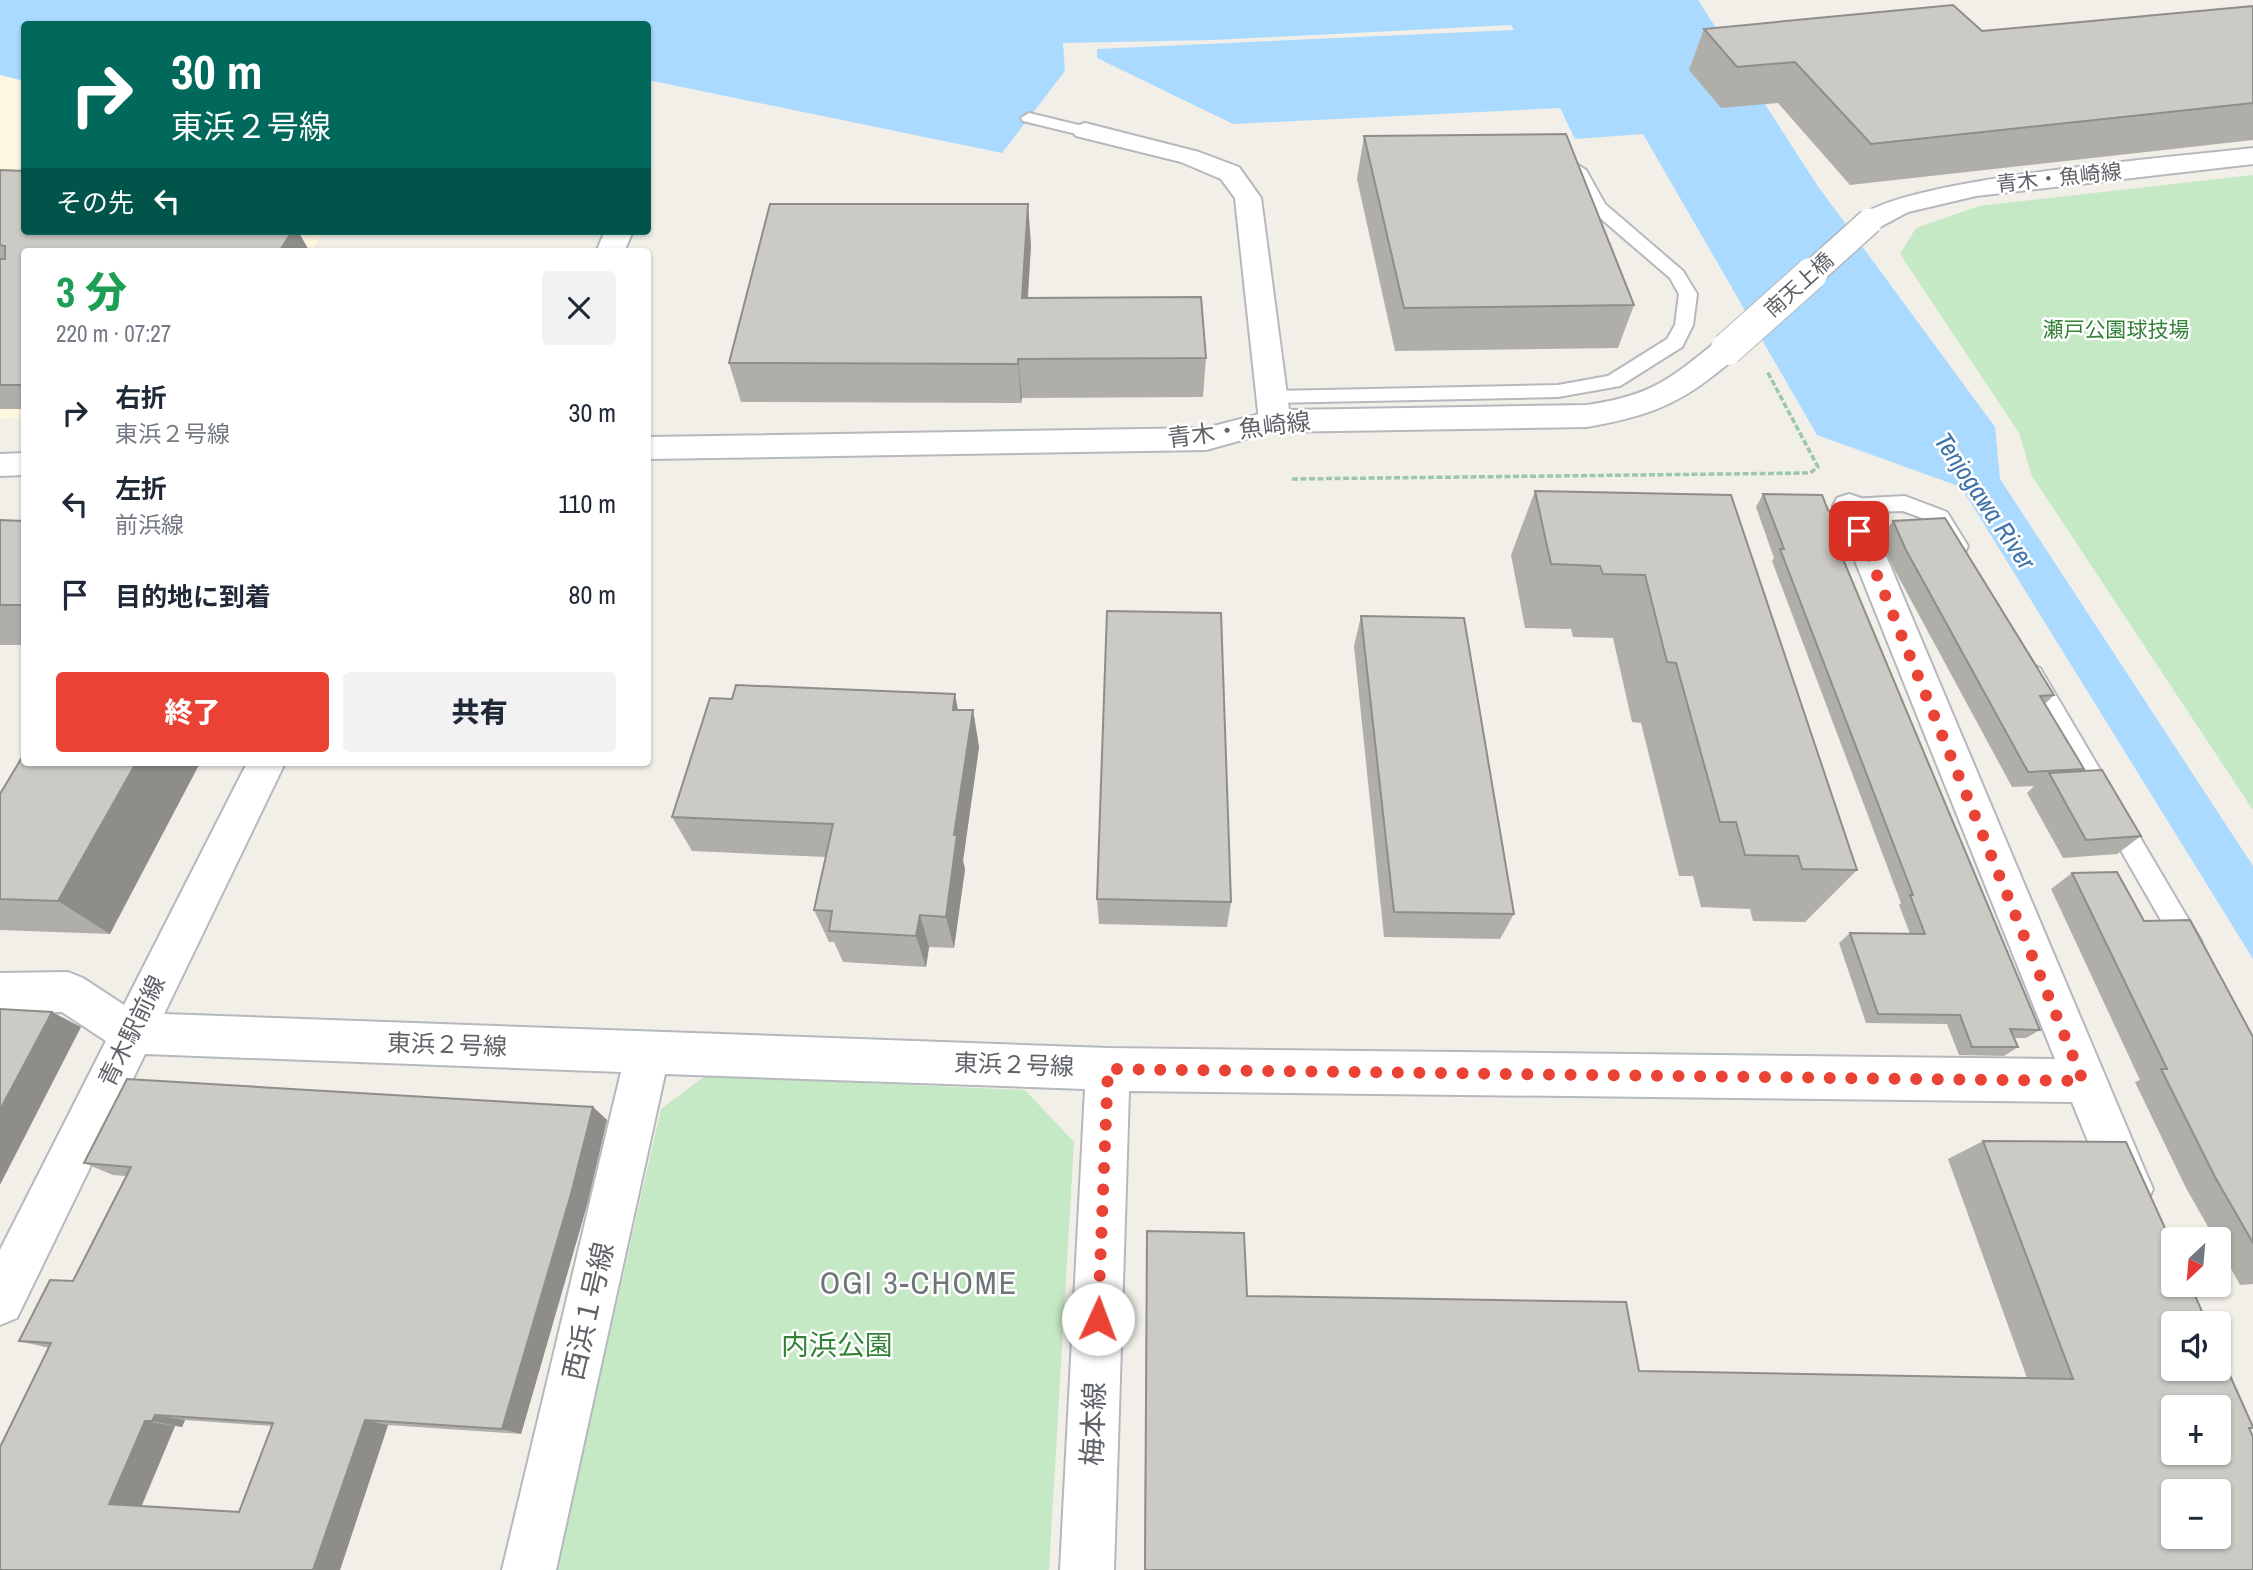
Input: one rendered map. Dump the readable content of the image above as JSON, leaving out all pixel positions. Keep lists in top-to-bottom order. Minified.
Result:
{"streets":{"street":["青木・魚崎線","南天上橋","青木駅前線","東浜２号線","西浜１号線","梅本線"]},"crossings":[["青木・魚崎線","南天上橋"],["青木駅前線","東浜２号線"],["東浜２号線","西浜１号線"],["東浜２号線","梅本線"]],"districts":["OGI 3-CHOME"],"water":["Tenjogawa River"],"parks":["瀬戸公園球技場","内浜公園"],"north":"bottom left","page":{"turn":["30 m","東浜２号線"],"then":"その先","heading":["3 分","220 m · 07:27"],"list":[{"name":"右折","note":"東浜２号線","value":"30 m"},{"name":"左折","note":"前浜線","value":"110 m"},{"name":"目的地に到着","value":"80 m"}],"buttons":["終了","共有"],"map_buttons":["+","−"]}}
